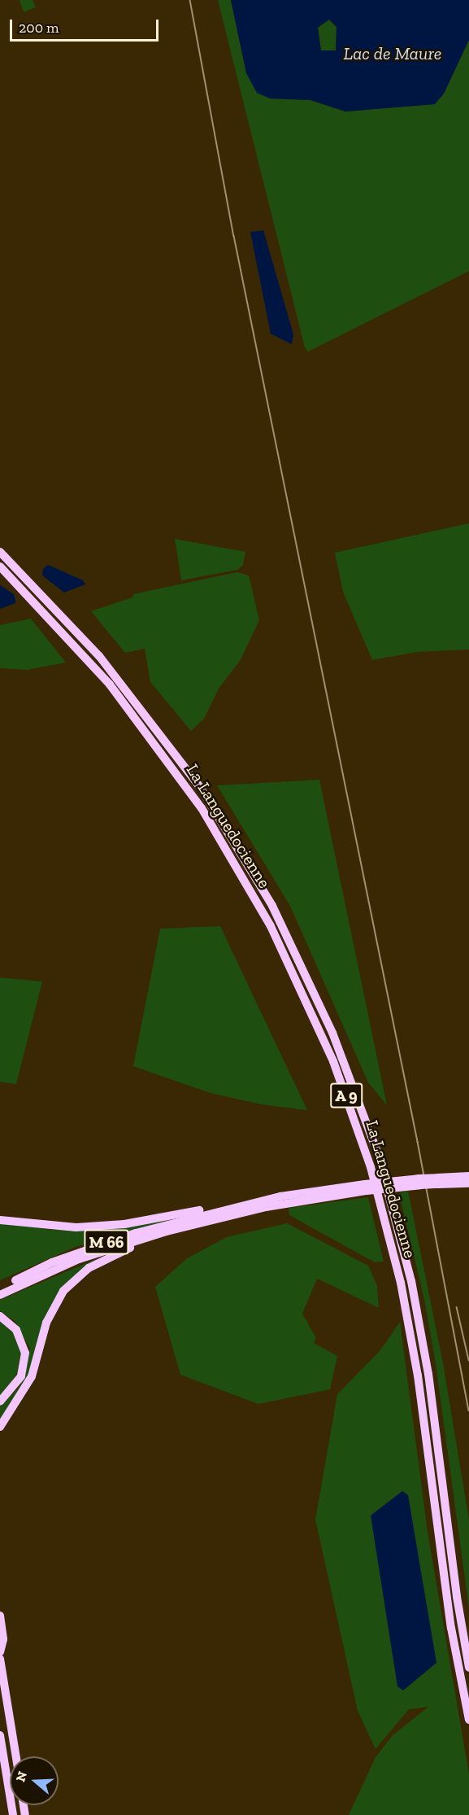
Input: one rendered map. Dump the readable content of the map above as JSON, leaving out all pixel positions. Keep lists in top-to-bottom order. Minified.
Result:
{"streets":{"highway":["La Languedocienne","A 9","M 66"]},"water":["Lac de Maure"],"scale_bar":"200 m","north":"left"}
